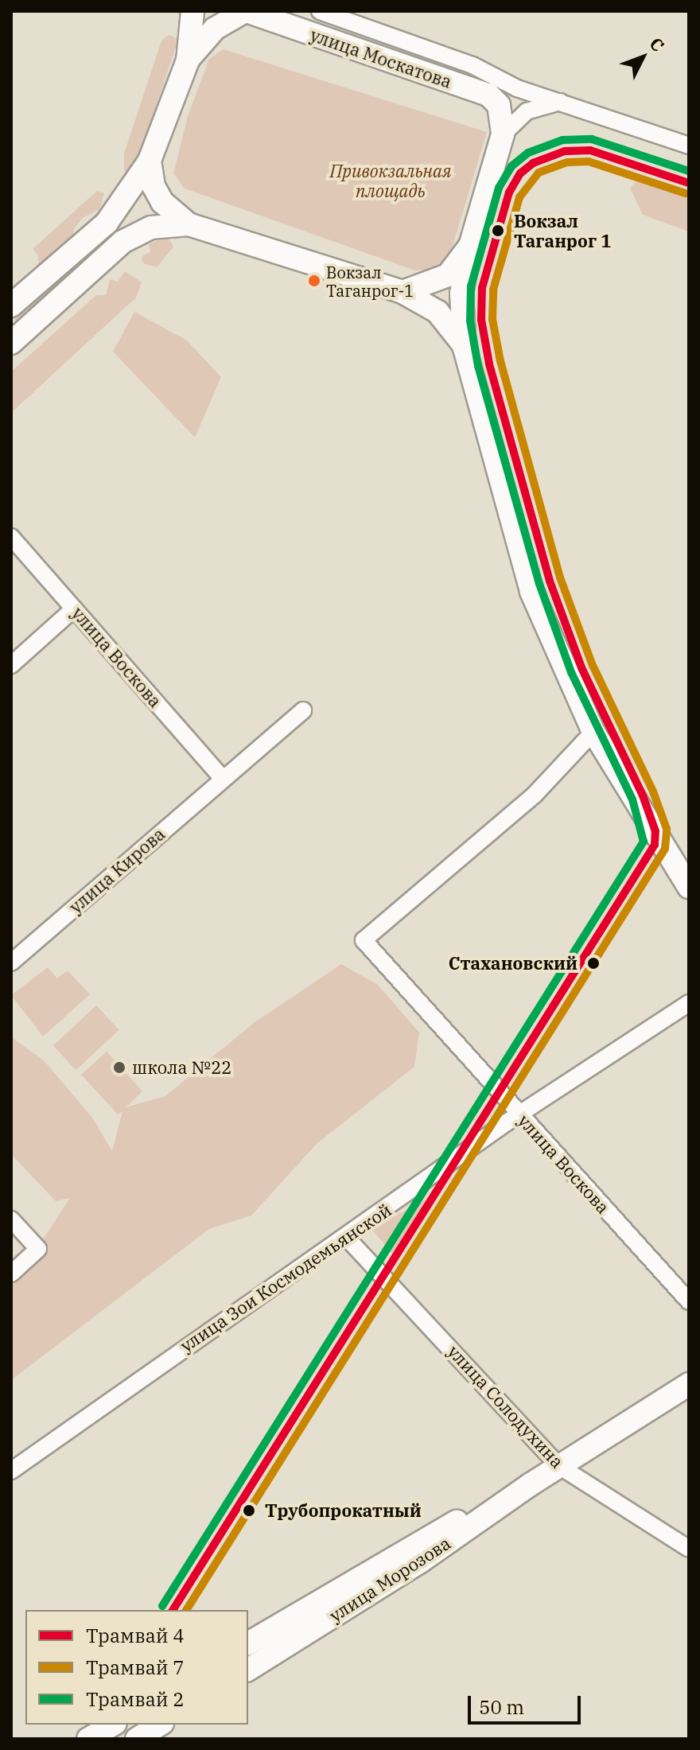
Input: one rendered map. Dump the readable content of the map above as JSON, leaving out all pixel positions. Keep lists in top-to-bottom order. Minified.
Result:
{"streets":{"main road":["улица Москатова","улица Морозова"],"street":["улица Воскова","улица Кирова","улица Зои Космодемьянской","улица Солодухина"]},"crossings":[["улица Воскова","улица Кирова"],["улица Воскова","улица Зои Космодемьянской"],["улица Зои Космодемьянской","улица Солодухина"],["улица Солодухина","улица Морозова"]],"parks":["Привокзальная площадь"],"places":["Вокзал Таганрог 1","Вокзал Таганрог-1","Стахановский","школа №22","Трубопрокатный"],"lines":["tram line 2","tram line 4","tram line 7"],"legend":["Трамвай 4","Трамвай 7","Трамвай 2"],"scale_bar":"50 m","north":"top right"}
